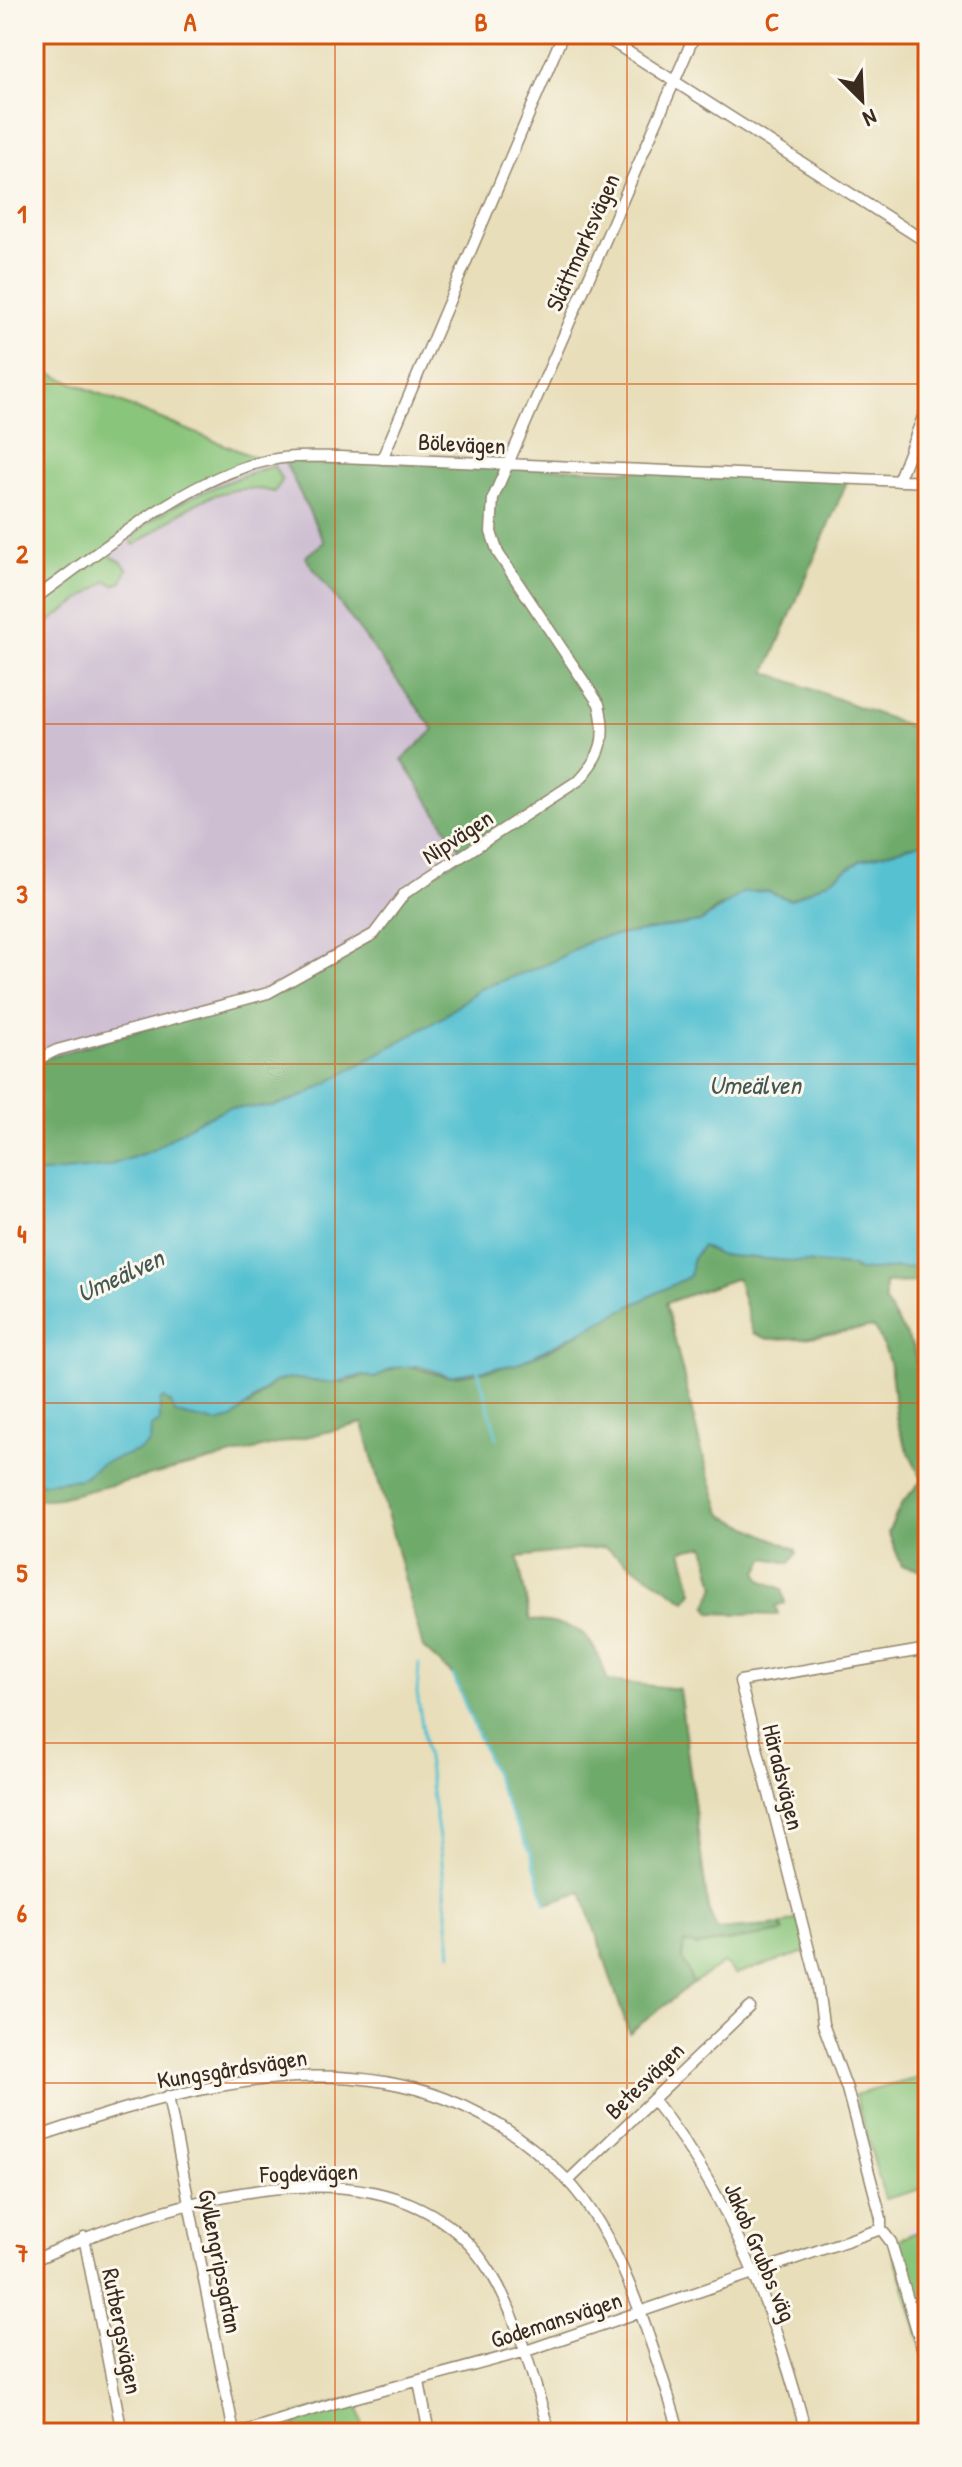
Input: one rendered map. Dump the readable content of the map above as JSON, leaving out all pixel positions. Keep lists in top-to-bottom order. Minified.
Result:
{"streets":{"street":["Slättmarksvägen","Bölevägen","Nipvägen","Häradsvägen","Kungsgårdsvägen","Betesvägen","Fogdevägen","Jakob Grubbs väg","Gyllengripsgatan","Godemansvägen","Rutbergsvägen"]},"crossings":[["Slättmarksvägen","Bölevägen"],["Slättmarksvägen","Nipvägen"],["Bölevägen","Nipvägen"],["Häradsvägen","Godemansvägen"],["Kungsgårdsvägen","Betesvägen"],["Kungsgårdsvägen","Gyllengripsgatan"],["Kungsgårdsvägen","Godemansvägen"],["Betesvägen","Jakob Grubbs väg"],["Fogdevägen","Gyllengripsgatan"],["Fogdevägen","Godemansvägen"],["Fogdevägen","Rutbergsvägen"],["Jakob Grubbs väg","Godemansvägen"],["Gyllengripsgatan","Godemansvägen"]],"water":["Umeälven"],"north":"bottom right","grid":{"columns":["A","B","C"],"rows":["1","2","3","4","5","6","7"]}}
